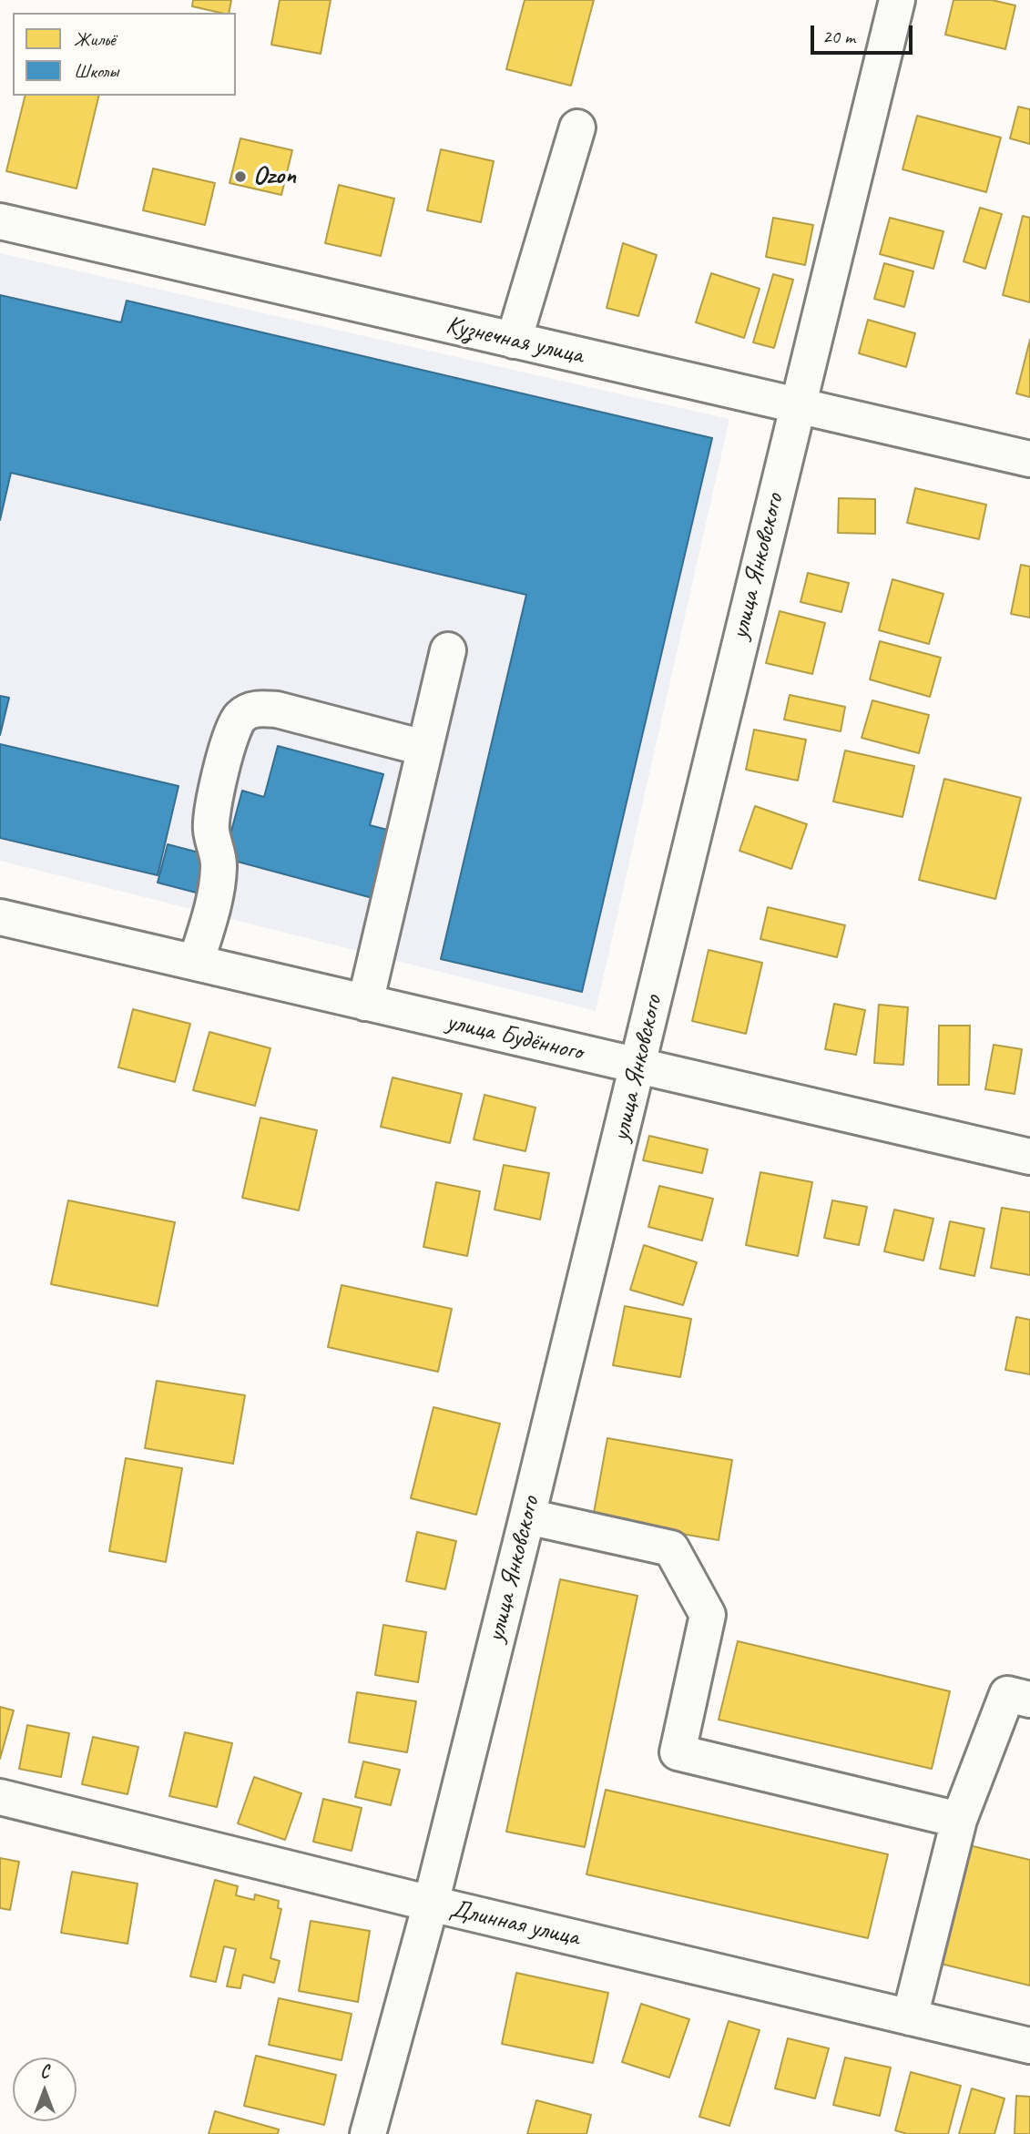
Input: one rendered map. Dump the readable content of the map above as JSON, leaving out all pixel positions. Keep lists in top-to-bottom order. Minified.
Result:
{"streets":{"street":["Кузнечная улица","улица Янковского","улица Будённого","Длинная улица"]},"crossings":[["Кузнечная улица","улица Янковского"],["улица Янковского","улица Будённого"],["улица Янковского","Длинная улица"]],"places":["Ozon"],"legend":["Жильё","Школы"],"scale_bar":"20 m","north":"top"}
